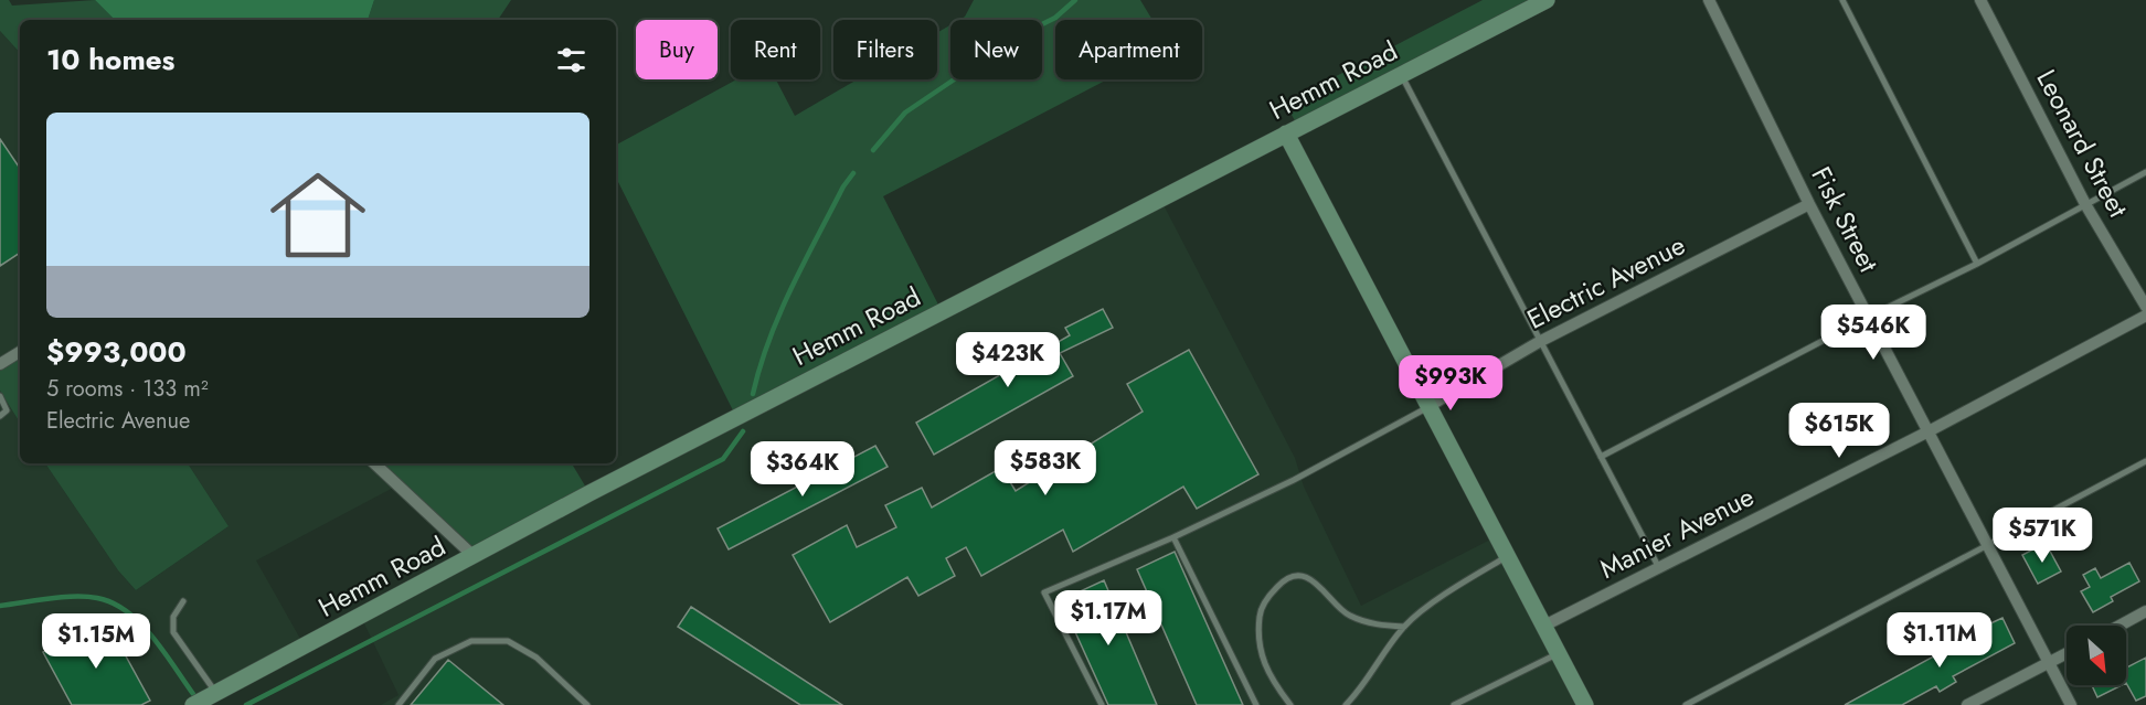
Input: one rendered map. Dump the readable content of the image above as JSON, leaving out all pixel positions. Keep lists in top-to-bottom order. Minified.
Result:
{"streets":{"street":["Hemm Road","Leonard Street","Fisk Street","Electric Avenue","Manier Avenue"]},"crossings":[["Fisk Street","Electric Avenue"],["Fisk Street","Manier Avenue"]],"north":"bottom right","page":{"chip":["Buy","Rent","Filters","New","Apartment"],"heading":"10 homes","list":[{"name":"$993,000","note":"5 rooms · 133 m² · Electric Avenue"}],"price":["$546K","$423K","$993K","$615K","$583K","$364K","$571K","$1.17M","$1.11M","$1.15M"]}}
